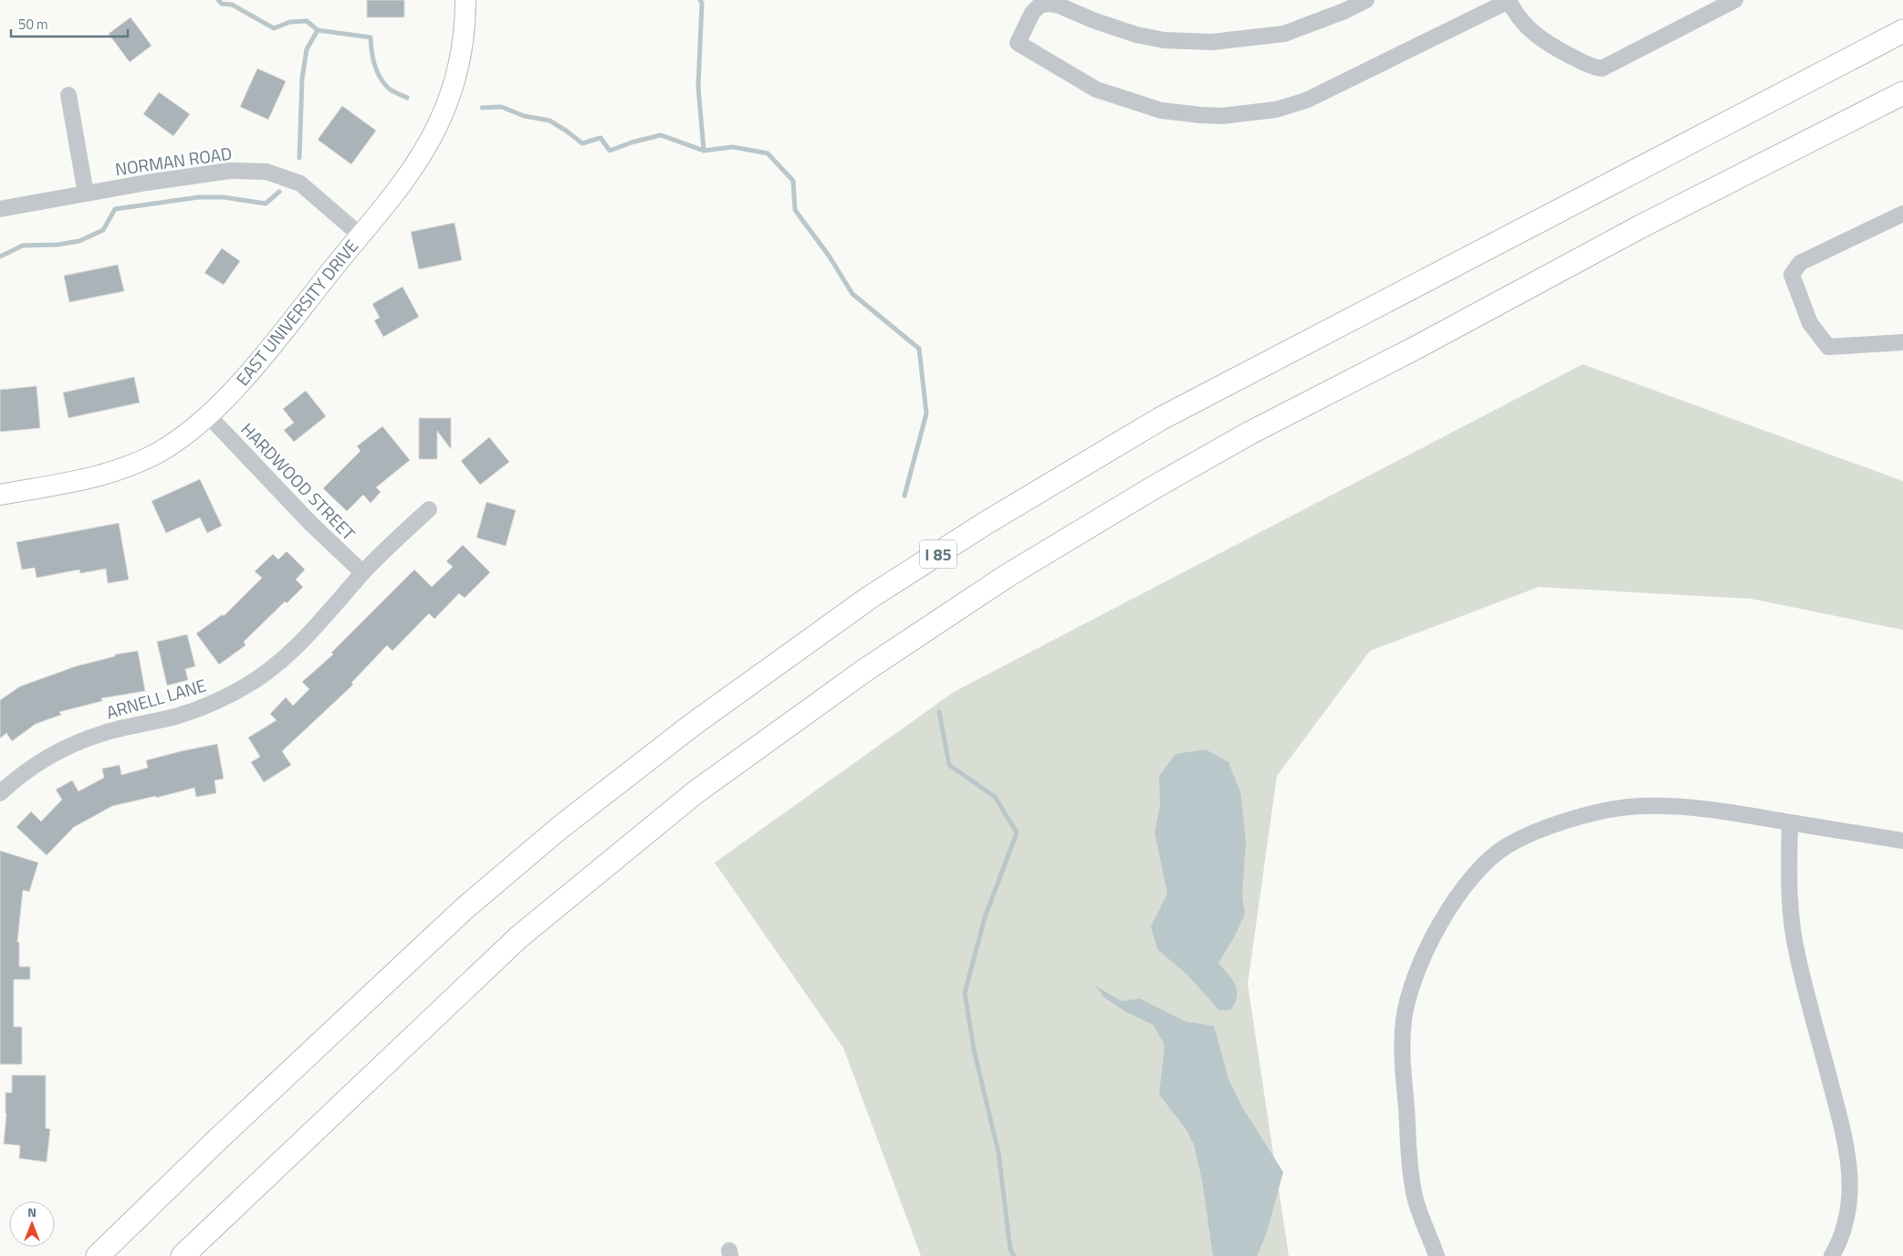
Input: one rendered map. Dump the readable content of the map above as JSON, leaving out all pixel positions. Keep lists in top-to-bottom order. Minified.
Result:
{"streets":{"highway":["I 85"],"main road":["EAST UNIVERSITY DRIVE"],"street":["NORMAN ROAD","HARDWOOD STREET","ARNELL LANE"]},"crossings":[["NORMAN ROAD","EAST UNIVERSITY DRIVE"],["EAST UNIVERSITY DRIVE","HARDWOOD STREET"],["HARDWOOD STREET","ARNELL LANE"]],"scale_bar":"50 m","north":"top"}
